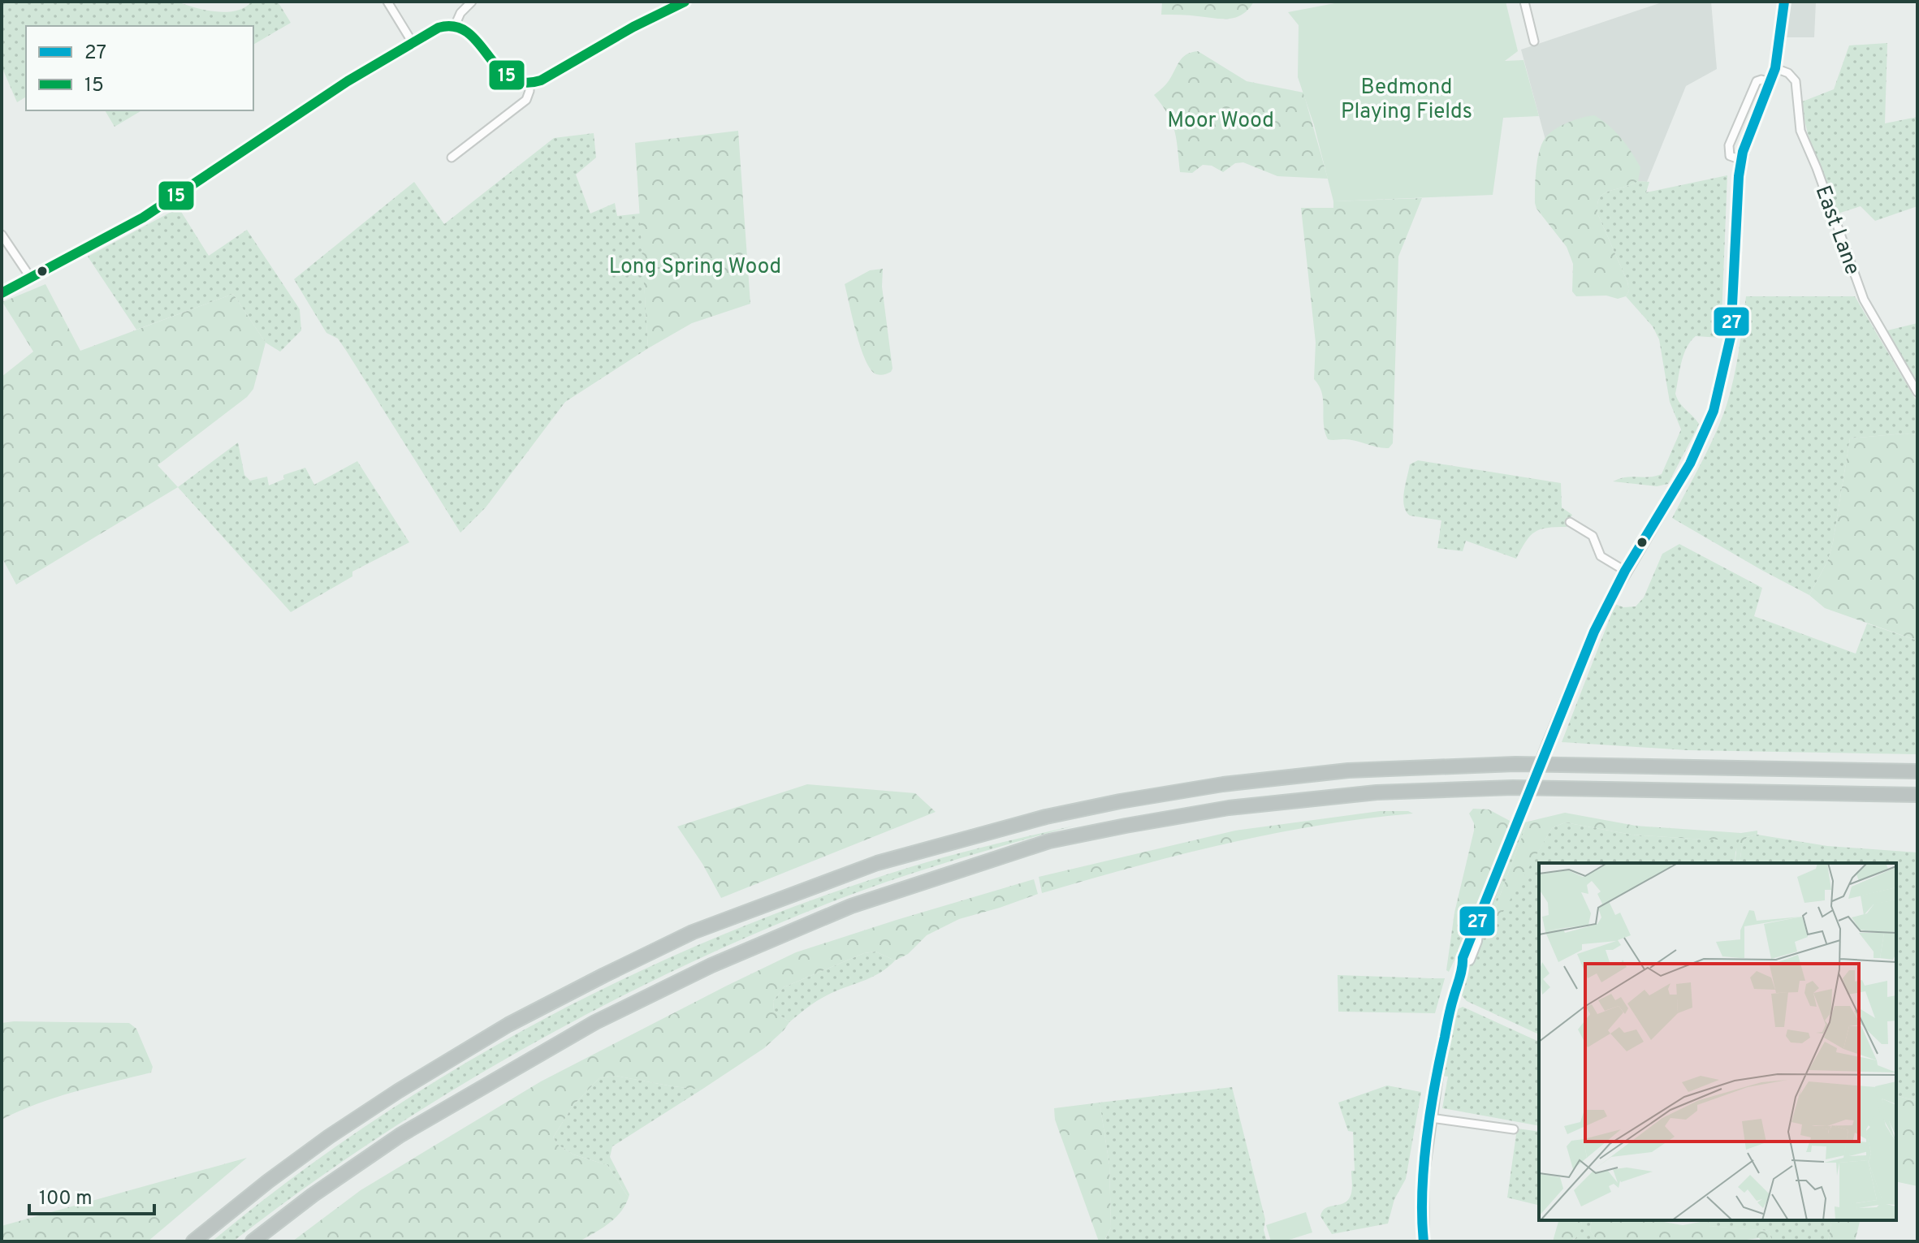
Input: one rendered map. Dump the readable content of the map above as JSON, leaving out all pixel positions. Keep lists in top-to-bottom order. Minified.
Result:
{"streets":{"street":["East Lane"]},"parks":["Bedmond Playing Fields","Moor Wood","Long Spring Wood"],"lines":["transit line 27","transit line 15"],"legend":["27","15"],"scale_bar":"100 m"}
